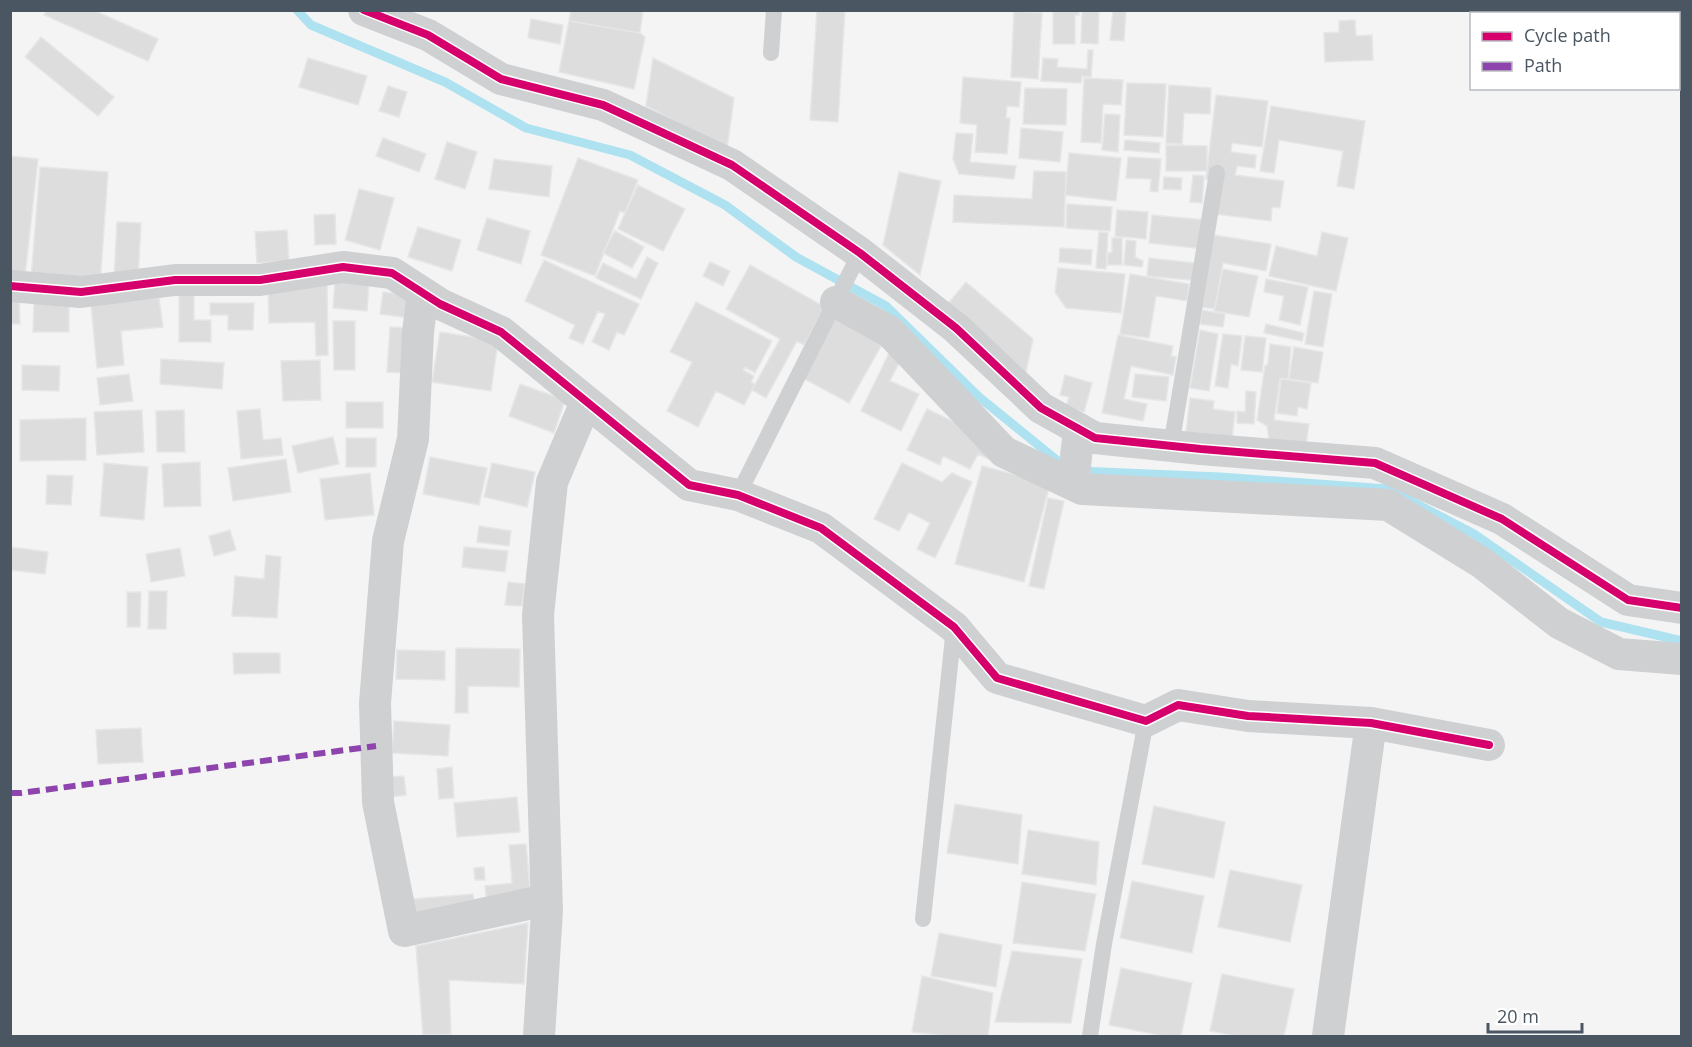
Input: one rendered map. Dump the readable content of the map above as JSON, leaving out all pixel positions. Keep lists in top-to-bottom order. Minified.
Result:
{"legend":["Cycle path","Path"],"scale_bar":"20 m"}
